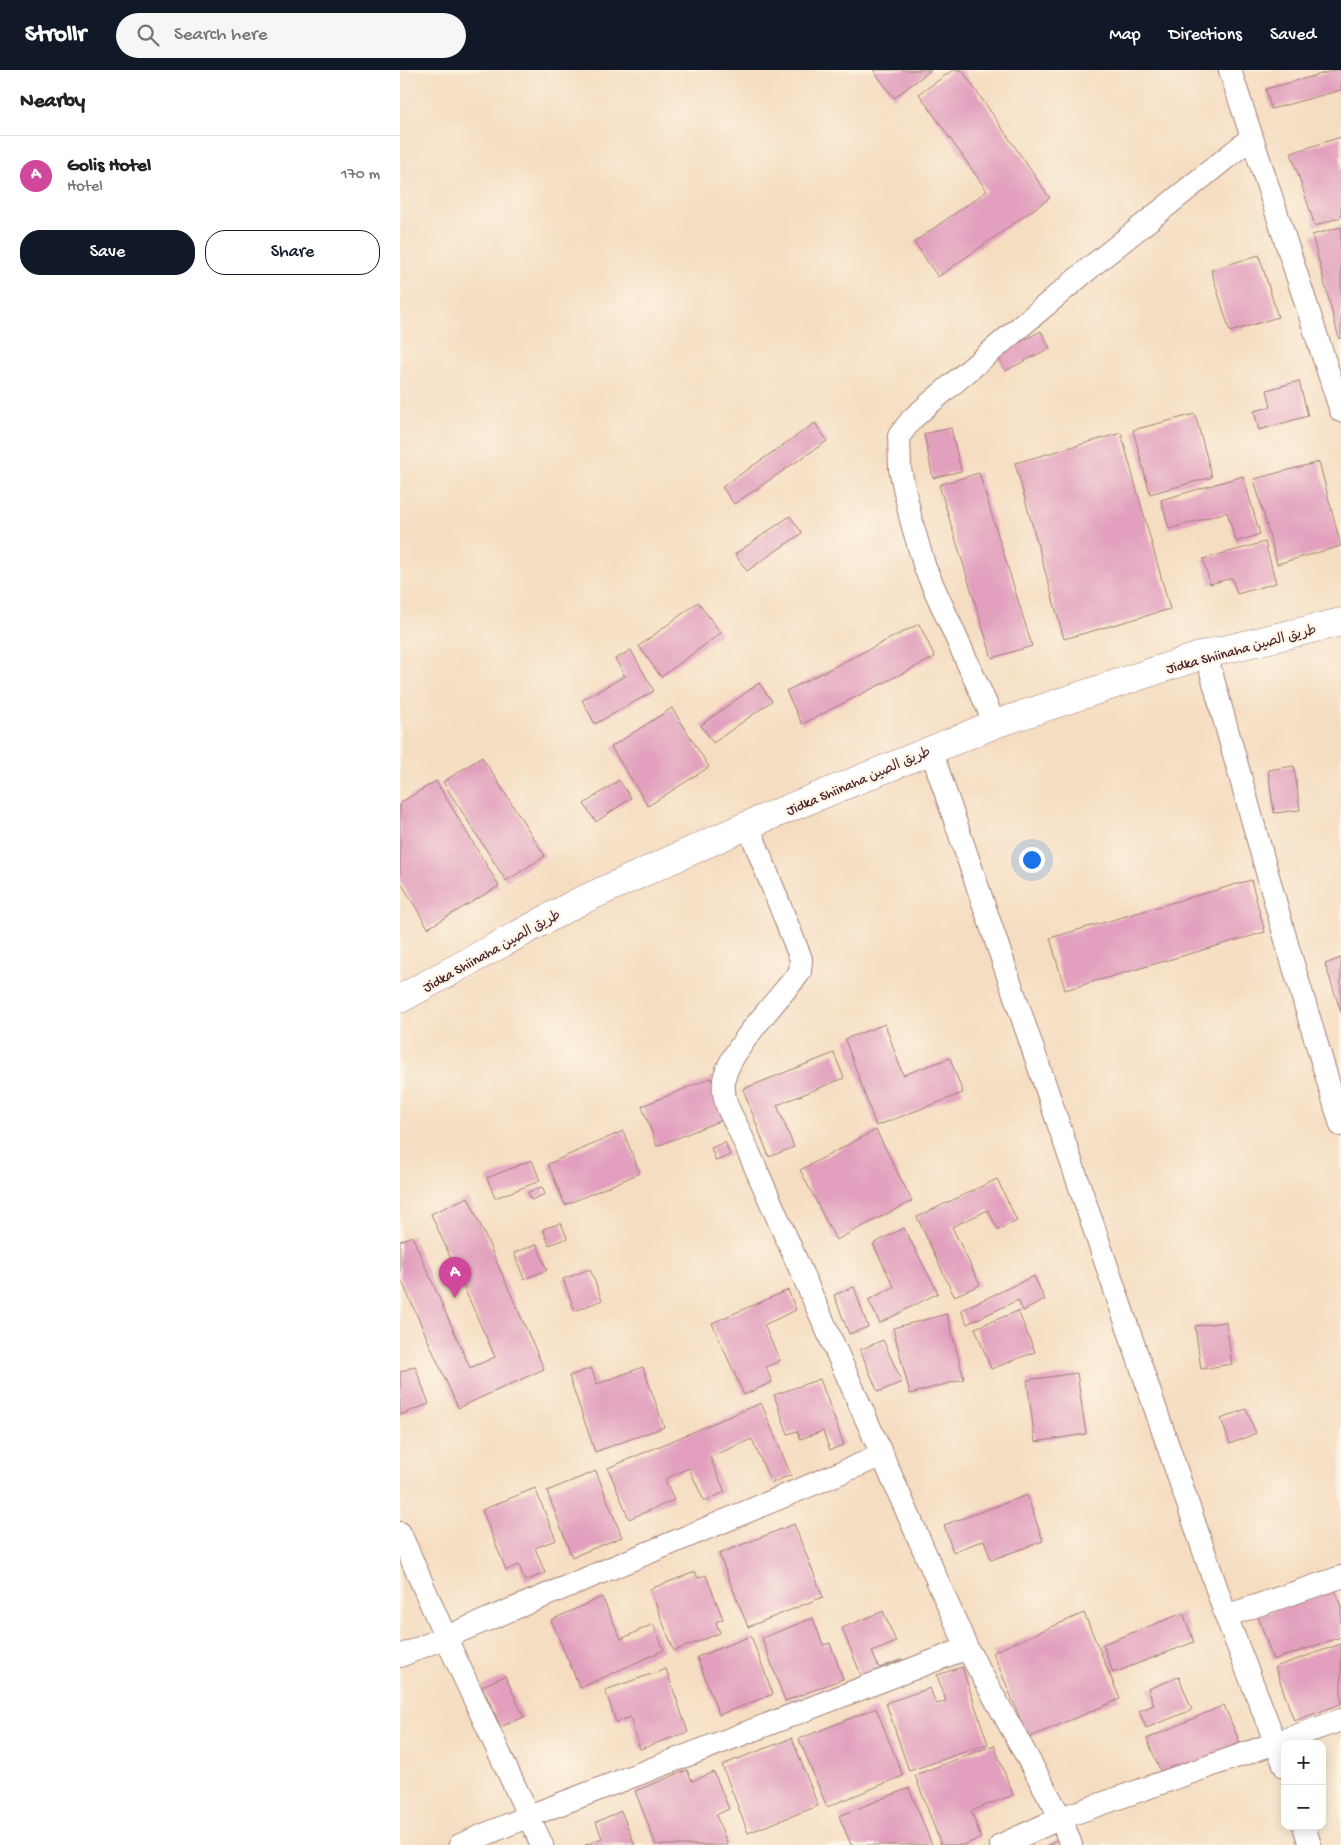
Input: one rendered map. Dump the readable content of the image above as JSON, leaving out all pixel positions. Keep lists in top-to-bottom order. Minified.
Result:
{"streets":{"main road":["Jidka Shiinaha طريق الصين"]},"page":{"header":"Strollr","search":"Search here","nav":["Map","Directions","Saved"],"heading":"Nearby","list":[{"mark":"A","name":"Golis Hotel","note":"Hotel","value":"170 m"}],"buttons":["Save","Share"],"pins":"A","map_buttons":["+","−"]}}
